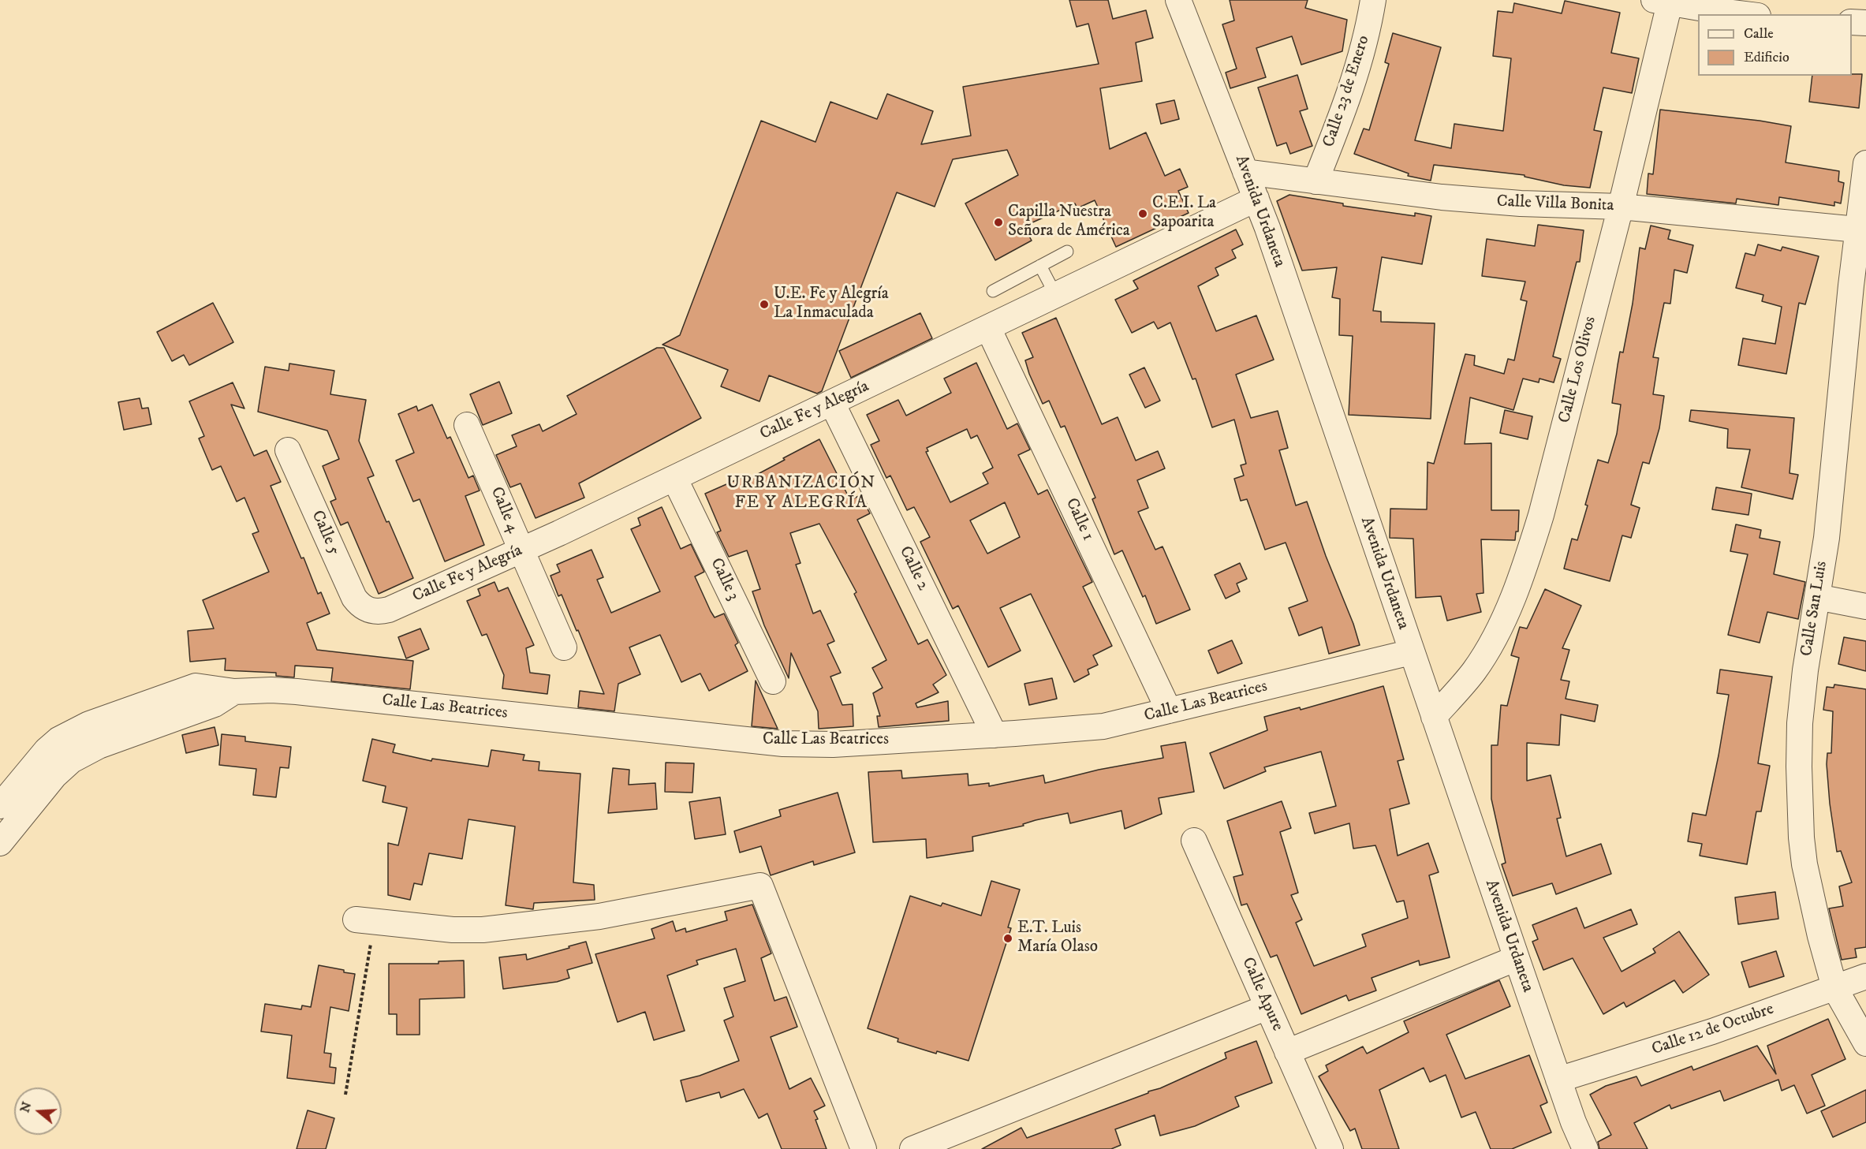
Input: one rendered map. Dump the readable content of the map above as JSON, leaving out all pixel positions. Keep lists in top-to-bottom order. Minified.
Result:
{"streets":{"street":["Calle 23 de Enero","Calle Villa Bonita","Avenida Urdaneta","Calle Los Olivos","Calle Fe y Alegría","Calle 4","Calle 1","Calle 5","Calle 2","Calle 3","Calle San Luis","Calle Las Beatrices","Calle Apure","Calle 12 de Octubre"]},"crossings":[["Calle 23 de Enero","Calle Villa Bonita"],["Calle Villa Bonita","Avenida Urdaneta"],["Calle Villa Bonita","Calle Los Olivos"],["Calle Villa Bonita","Calle San Luis"],["Avenida Urdaneta","Calle Los Olivos"],["Avenida Urdaneta","Calle Fe y Alegría"],["Avenida Urdaneta","Calle Las Beatrices"],["Avenida Urdaneta","Calle 12 de Octubre"],["Calle Fe y Alegría","Calle 4"],["Calle Fe y Alegría","Calle 1"],["Calle Fe y Alegría","Calle 5"],["Calle Fe y Alegría","Calle 2"],["Calle Fe y Alegría","Calle 3"],["Calle 1","Calle Las Beatrices"],["Calle 2","Calle Las Beatrices"],["Calle San Luis","Calle 12 de Octubre"]],"districts":["URBANIZACIÓN FE Y ALEGRÍA"],"places":["C.E.I. La Sapoarita","Capilla Nuestra Señora de América","U.E. Fe y Alegría La Inmaculada","E.T. Luis María Olaso"],"legend":["Calle","Edificio"],"north":"left"}
